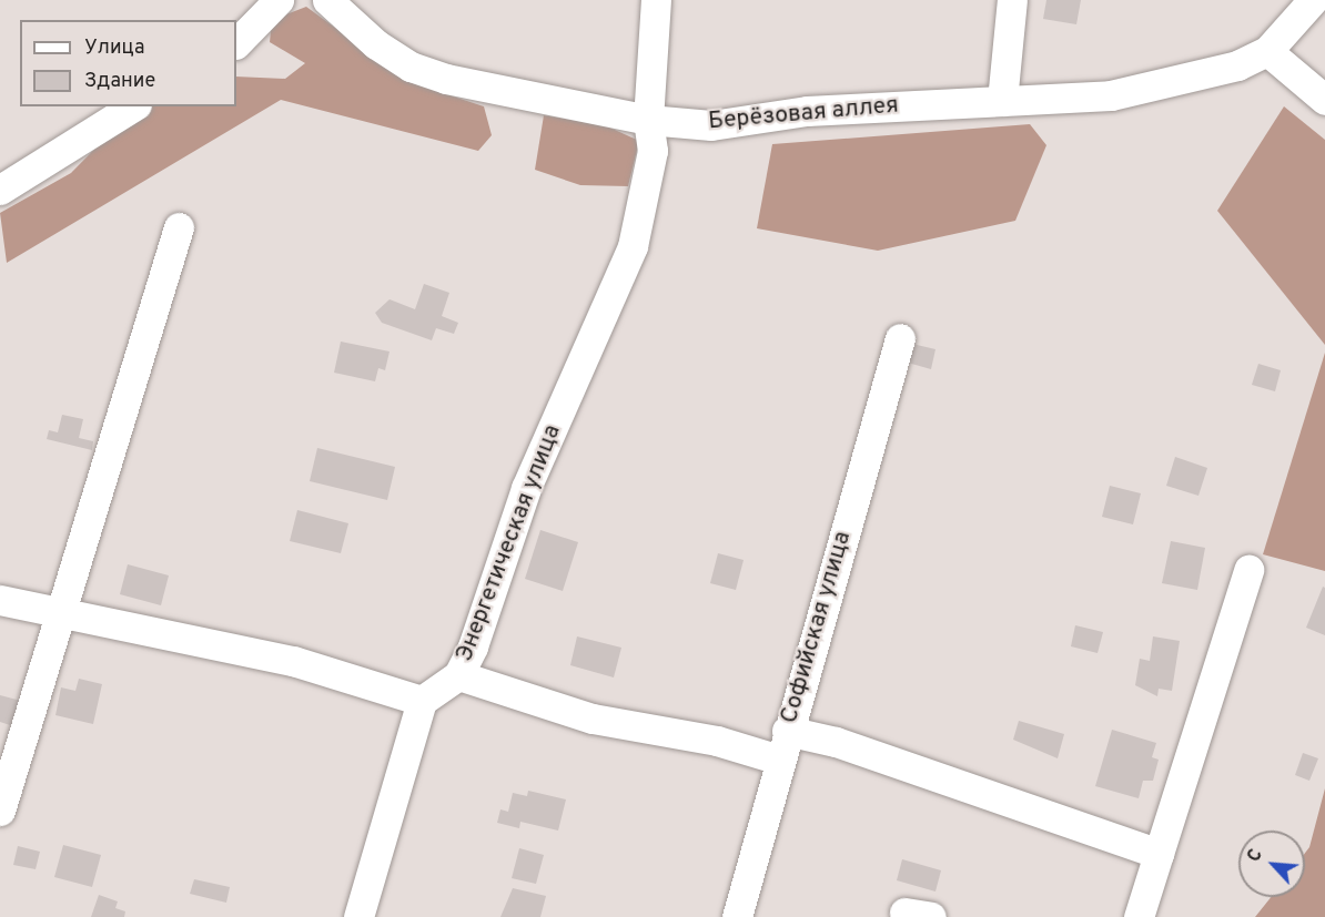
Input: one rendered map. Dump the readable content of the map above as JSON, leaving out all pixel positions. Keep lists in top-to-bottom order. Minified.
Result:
{"streets":{"street":["Берёзовая аллея","Энергетическая улица","Софийская улица"]},"crossings":[["Берёзовая аллея","Энергетическая улица"]],"legend":["Улица","Здание"],"north":"top left"}
